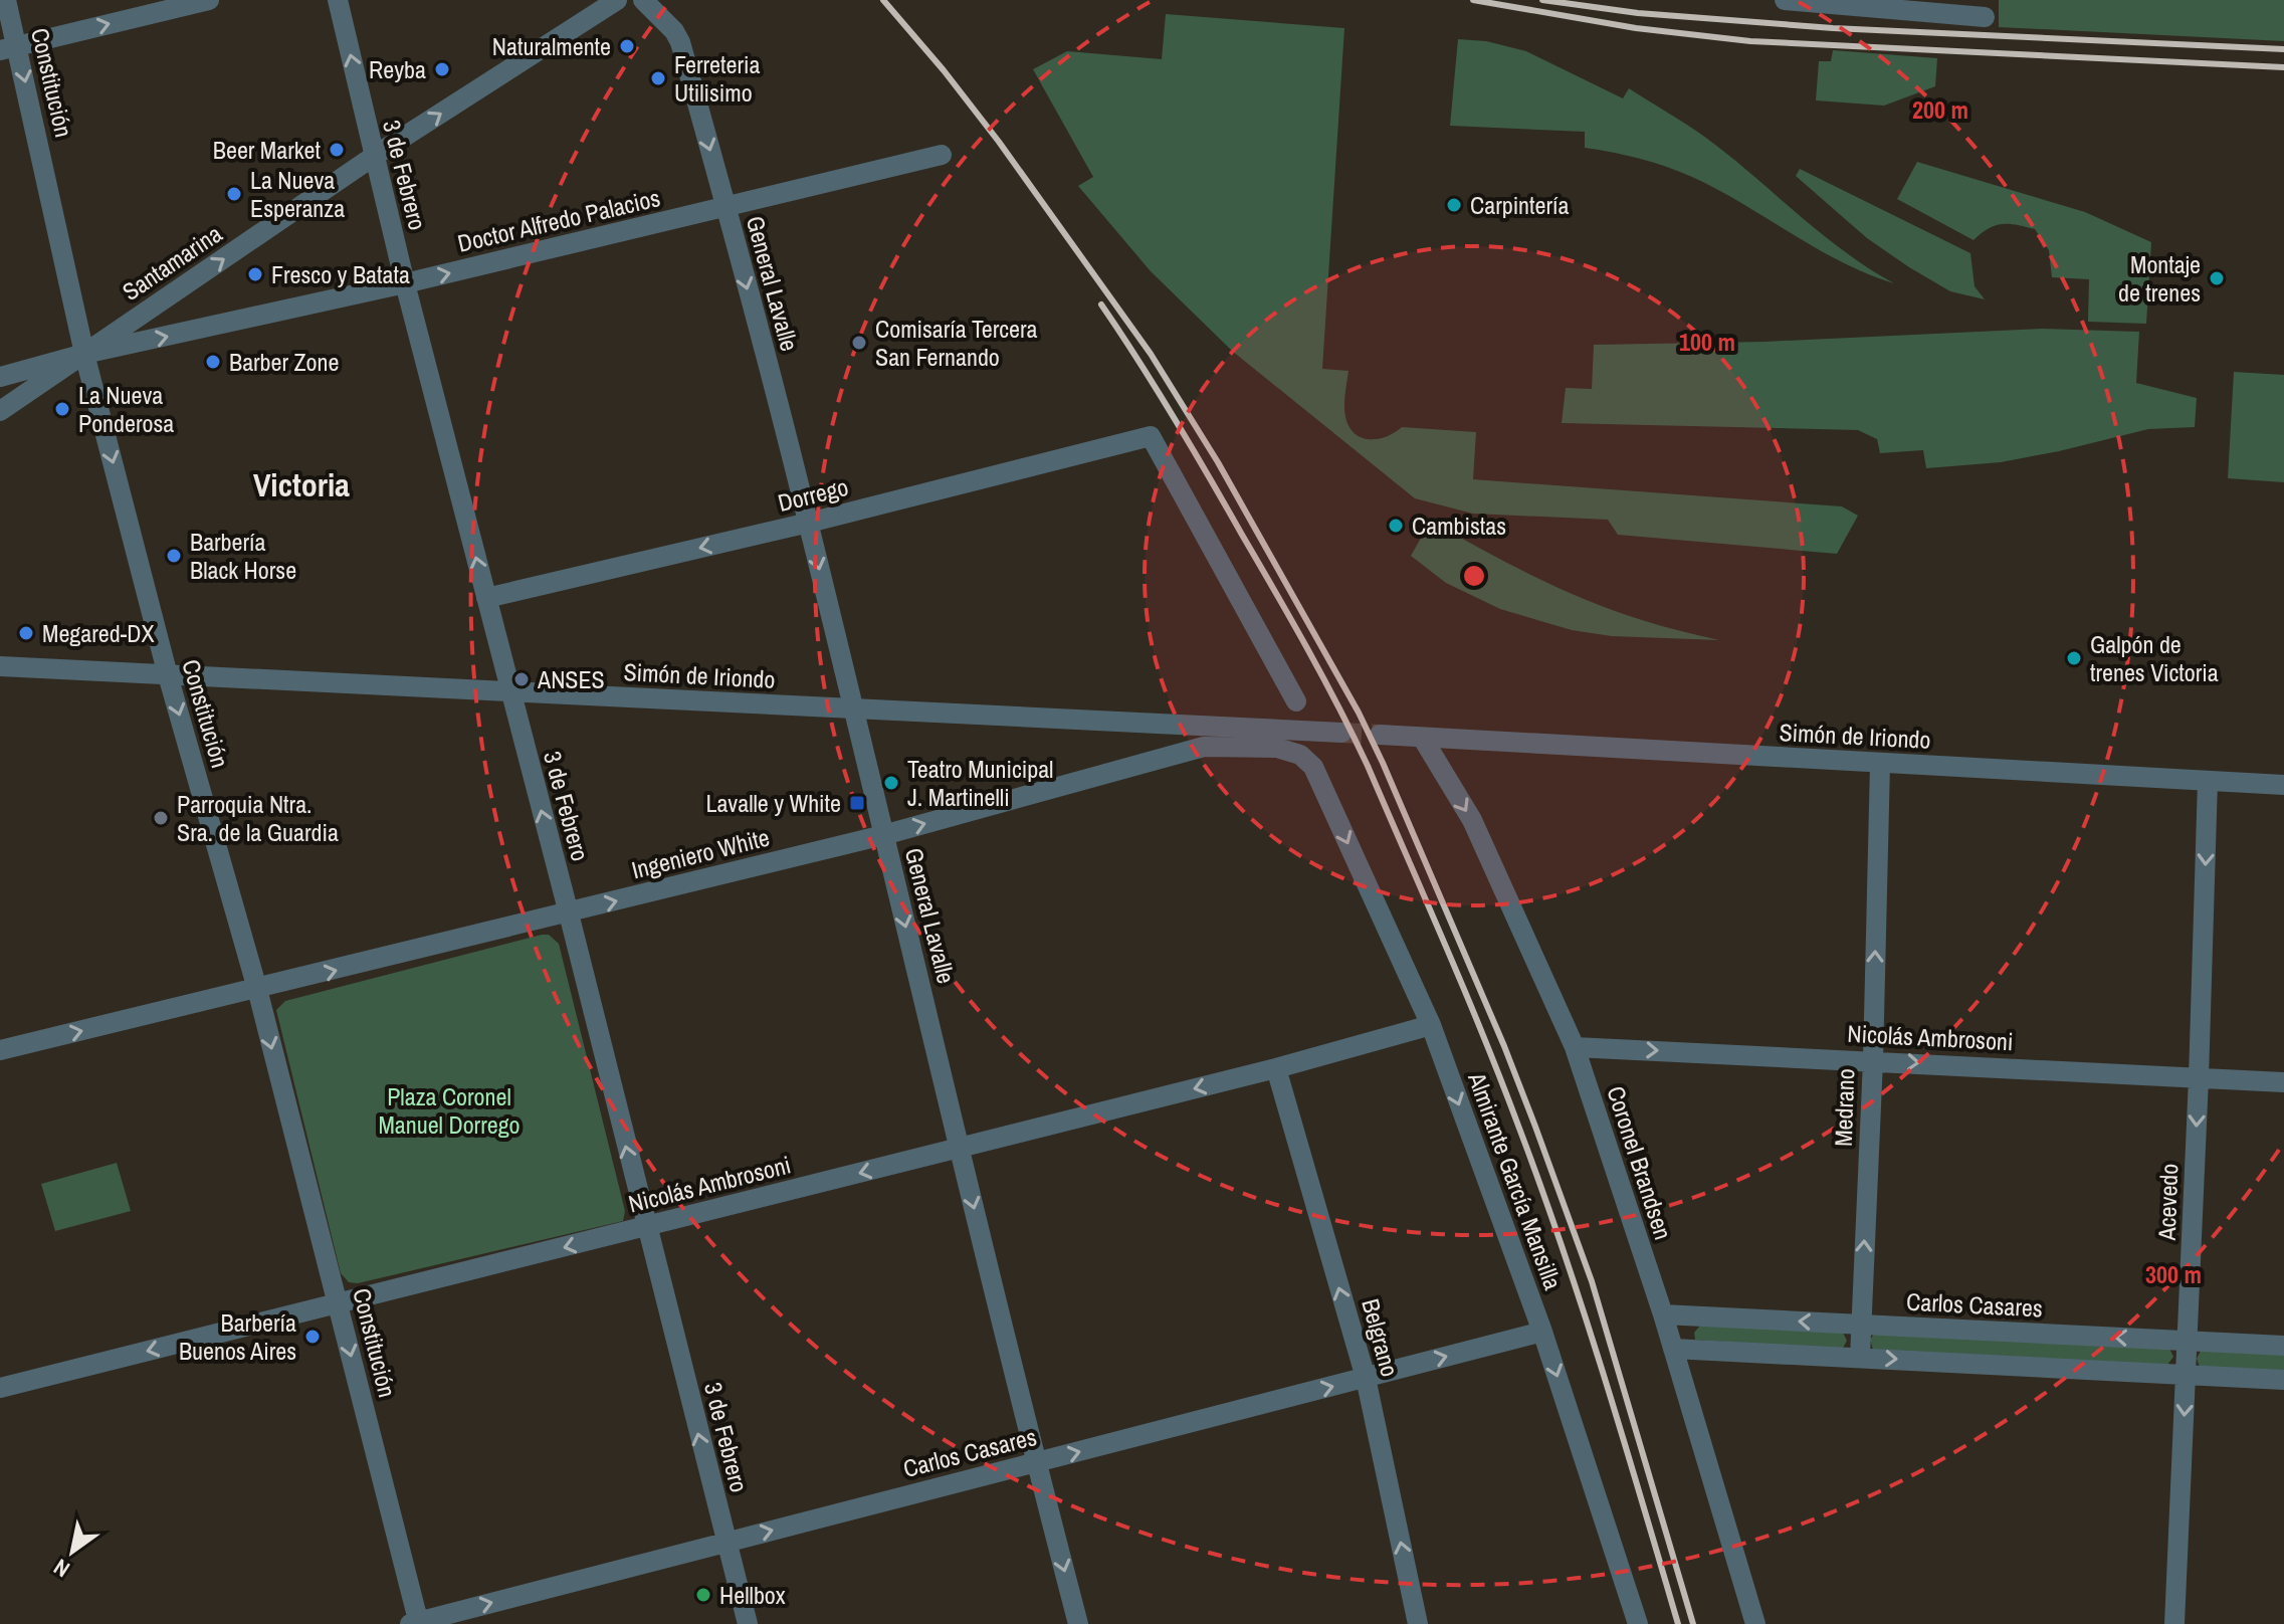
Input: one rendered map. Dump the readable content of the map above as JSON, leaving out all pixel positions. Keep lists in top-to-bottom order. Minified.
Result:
{"streets":{"street":["Constitución","3 de Febrero","Doctor Alfredo Palacios","Santamarina","General Lavalle","Dorrego","Simón de Iriondo","Ingeniero White","Nicolás Ambrosoni","Medrano","Coronel Brandsen","Almirante García Mansilla","Acevedo","Carlos Casares","Belgrano"]},"crossings":[["Constitución","Doctor Alfredo Palacios"],["Constitución","Santamarina"],["Constitución","Simón de Iriondo"],["Constitución","Ingeniero White"],["Constitución","Nicolás Ambrosoni"],["Constitución","Carlos Casares"],["3 de Febrero","Doctor Alfredo Palacios"],["3 de Febrero","Santamarina"],["3 de Febrero","Dorrego"],["3 de Febrero","Simón de Iriondo"],["3 de Febrero","Ingeniero White"],["3 de Febrero","Nicolás Ambrosoni"],["3 de Febrero","Carlos Casares"],["Doctor Alfredo Palacios","Santamarina"],["Doctor Alfredo Palacios","General Lavalle"],["General Lavalle","Dorrego"],["General Lavalle","Simón de Iriondo"],["General Lavalle","Ingeniero White"],["General Lavalle","Nicolás Ambrosoni"],["General Lavalle","Carlos Casares"],["Simón de Iriondo","Ingeniero White"],["Simón de Iriondo","Medrano"],["Simón de Iriondo","Coronel Brandsen"],["Simón de Iriondo","Almirante García Mansilla"],["Simón de Iriondo","Acevedo"],["Nicolás Ambrosoni","Medrano"],["Nicolás Ambrosoni","Coronel Brandsen"],["Nicolás Ambrosoni","Almirante García Mansilla"],["Nicolás Ambrosoni","Acevedo"],["Nicolás Ambrosoni","Belgrano"],["Medrano","Carlos Casares"],["Coronel Brandsen","Carlos Casares"],["Almirante García Mansilla","Carlos Casares"],["Acevedo","Carlos Casares"],["Carlos Casares","Belgrano"]],"one_way":["Constitución","3 de Febrero","Doctor Alfredo Palacios","Santamarina","General Lavalle","Ingeniero White","Medrano","Coronel Brandsen","Almirante García Mansilla","Acevedo","Belgrano"],"districts":["Victoria"],"parks":["Plaza Coronel Manuel Dorrego"],"places":{"other":["Naturalmente","Reyba","Ferreteria Utilisimo","Beer Market","La Nueva Esperanza","Carpintería","Fresco y Batata","Montaje de trenes","Comisaría Tercera San Fernando","Barber Zone","La Nueva Ponderosa","Cambistas","Barbería Black Horse","Megared-DX","Galpón de trenes Victoria","ANSES","Teatro Municipal J. Martinelli","Parroquia Ntra. Sra. de la Guardia","Barbería Buenos Aires","Hellbox"],"transit":["Lavalle y White"]},"north":"bottom left","rings":["200 m","100 m","300 m"]}
